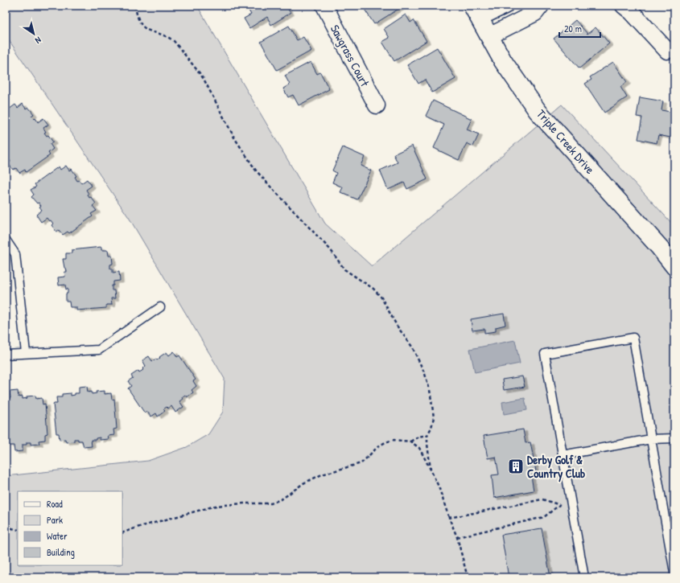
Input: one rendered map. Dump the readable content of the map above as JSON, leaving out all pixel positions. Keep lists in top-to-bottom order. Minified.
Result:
{"streets":{"street":["Sawgrass Court","Triple Creek Drive"]},"places":{"building":["Derby Golf & Country Club"]},"legend":["Road","Park","Water","Building"],"scale_bar":"20 m","north":"bottom right"}
